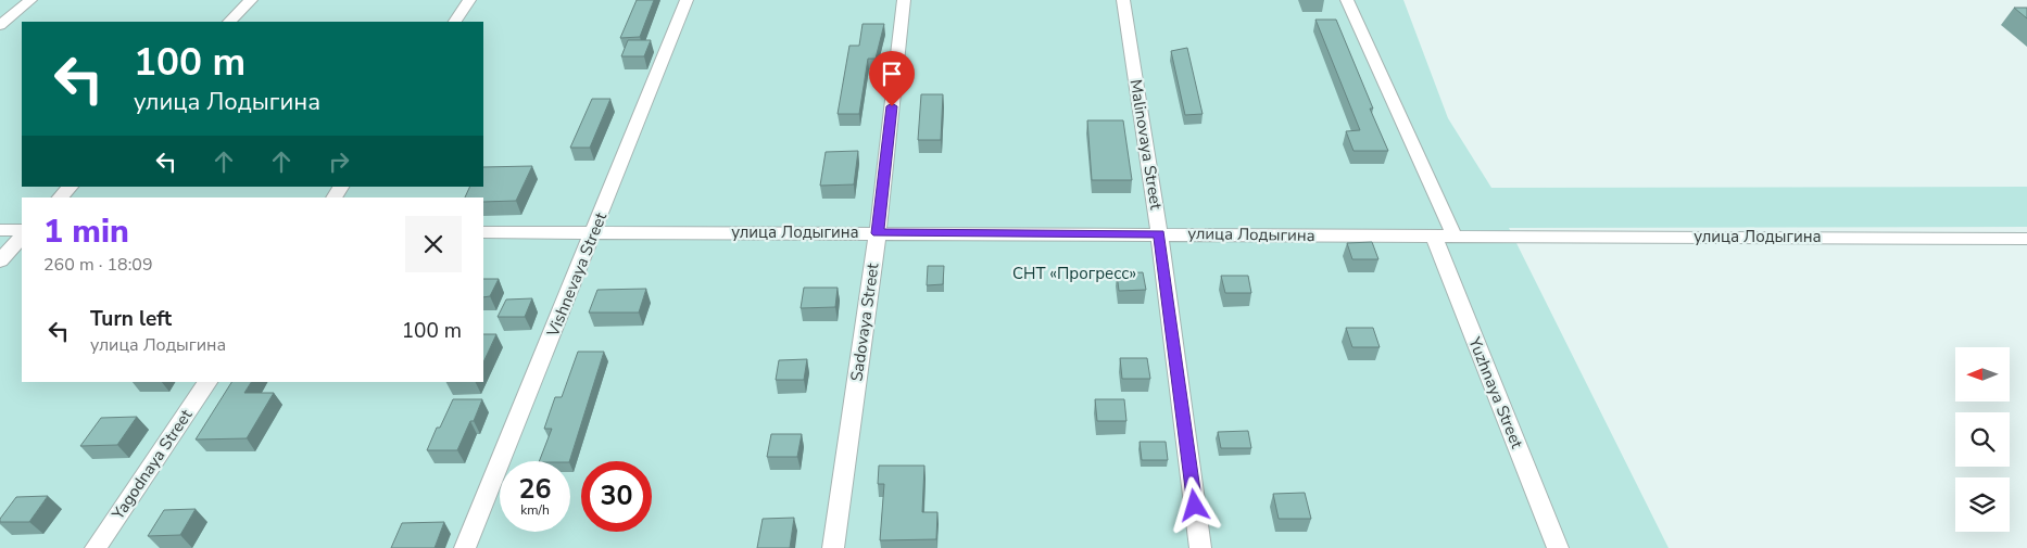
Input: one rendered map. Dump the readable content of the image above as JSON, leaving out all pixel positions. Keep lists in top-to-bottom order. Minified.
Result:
{"streets":{"street":["Malinovaya Street","улица Лодыгина","Vishnevaya Street","Sadovaya Street","Yuzhnaya Street","Yagodnaya Street"]},"crossings":[["Malinovaya Street","улица Лодыгина"],["улица Лодыгина","Vishnevaya Street"],["улица Лодыгина","Sadovaya Street"],["улица Лодыгина","Yuzhnaya Street"]],"parks":["СНТ «Прогресс»"],"north":"left","page":{"turn":["100 m","улица Лодыгина"],"heading":["1 min","260 m · 18:09"],"list":[{"name":"Turn left","note":"улица Лодыгина","value":"100 m"}],"speed":"26 km/h","limit":"30"}}
